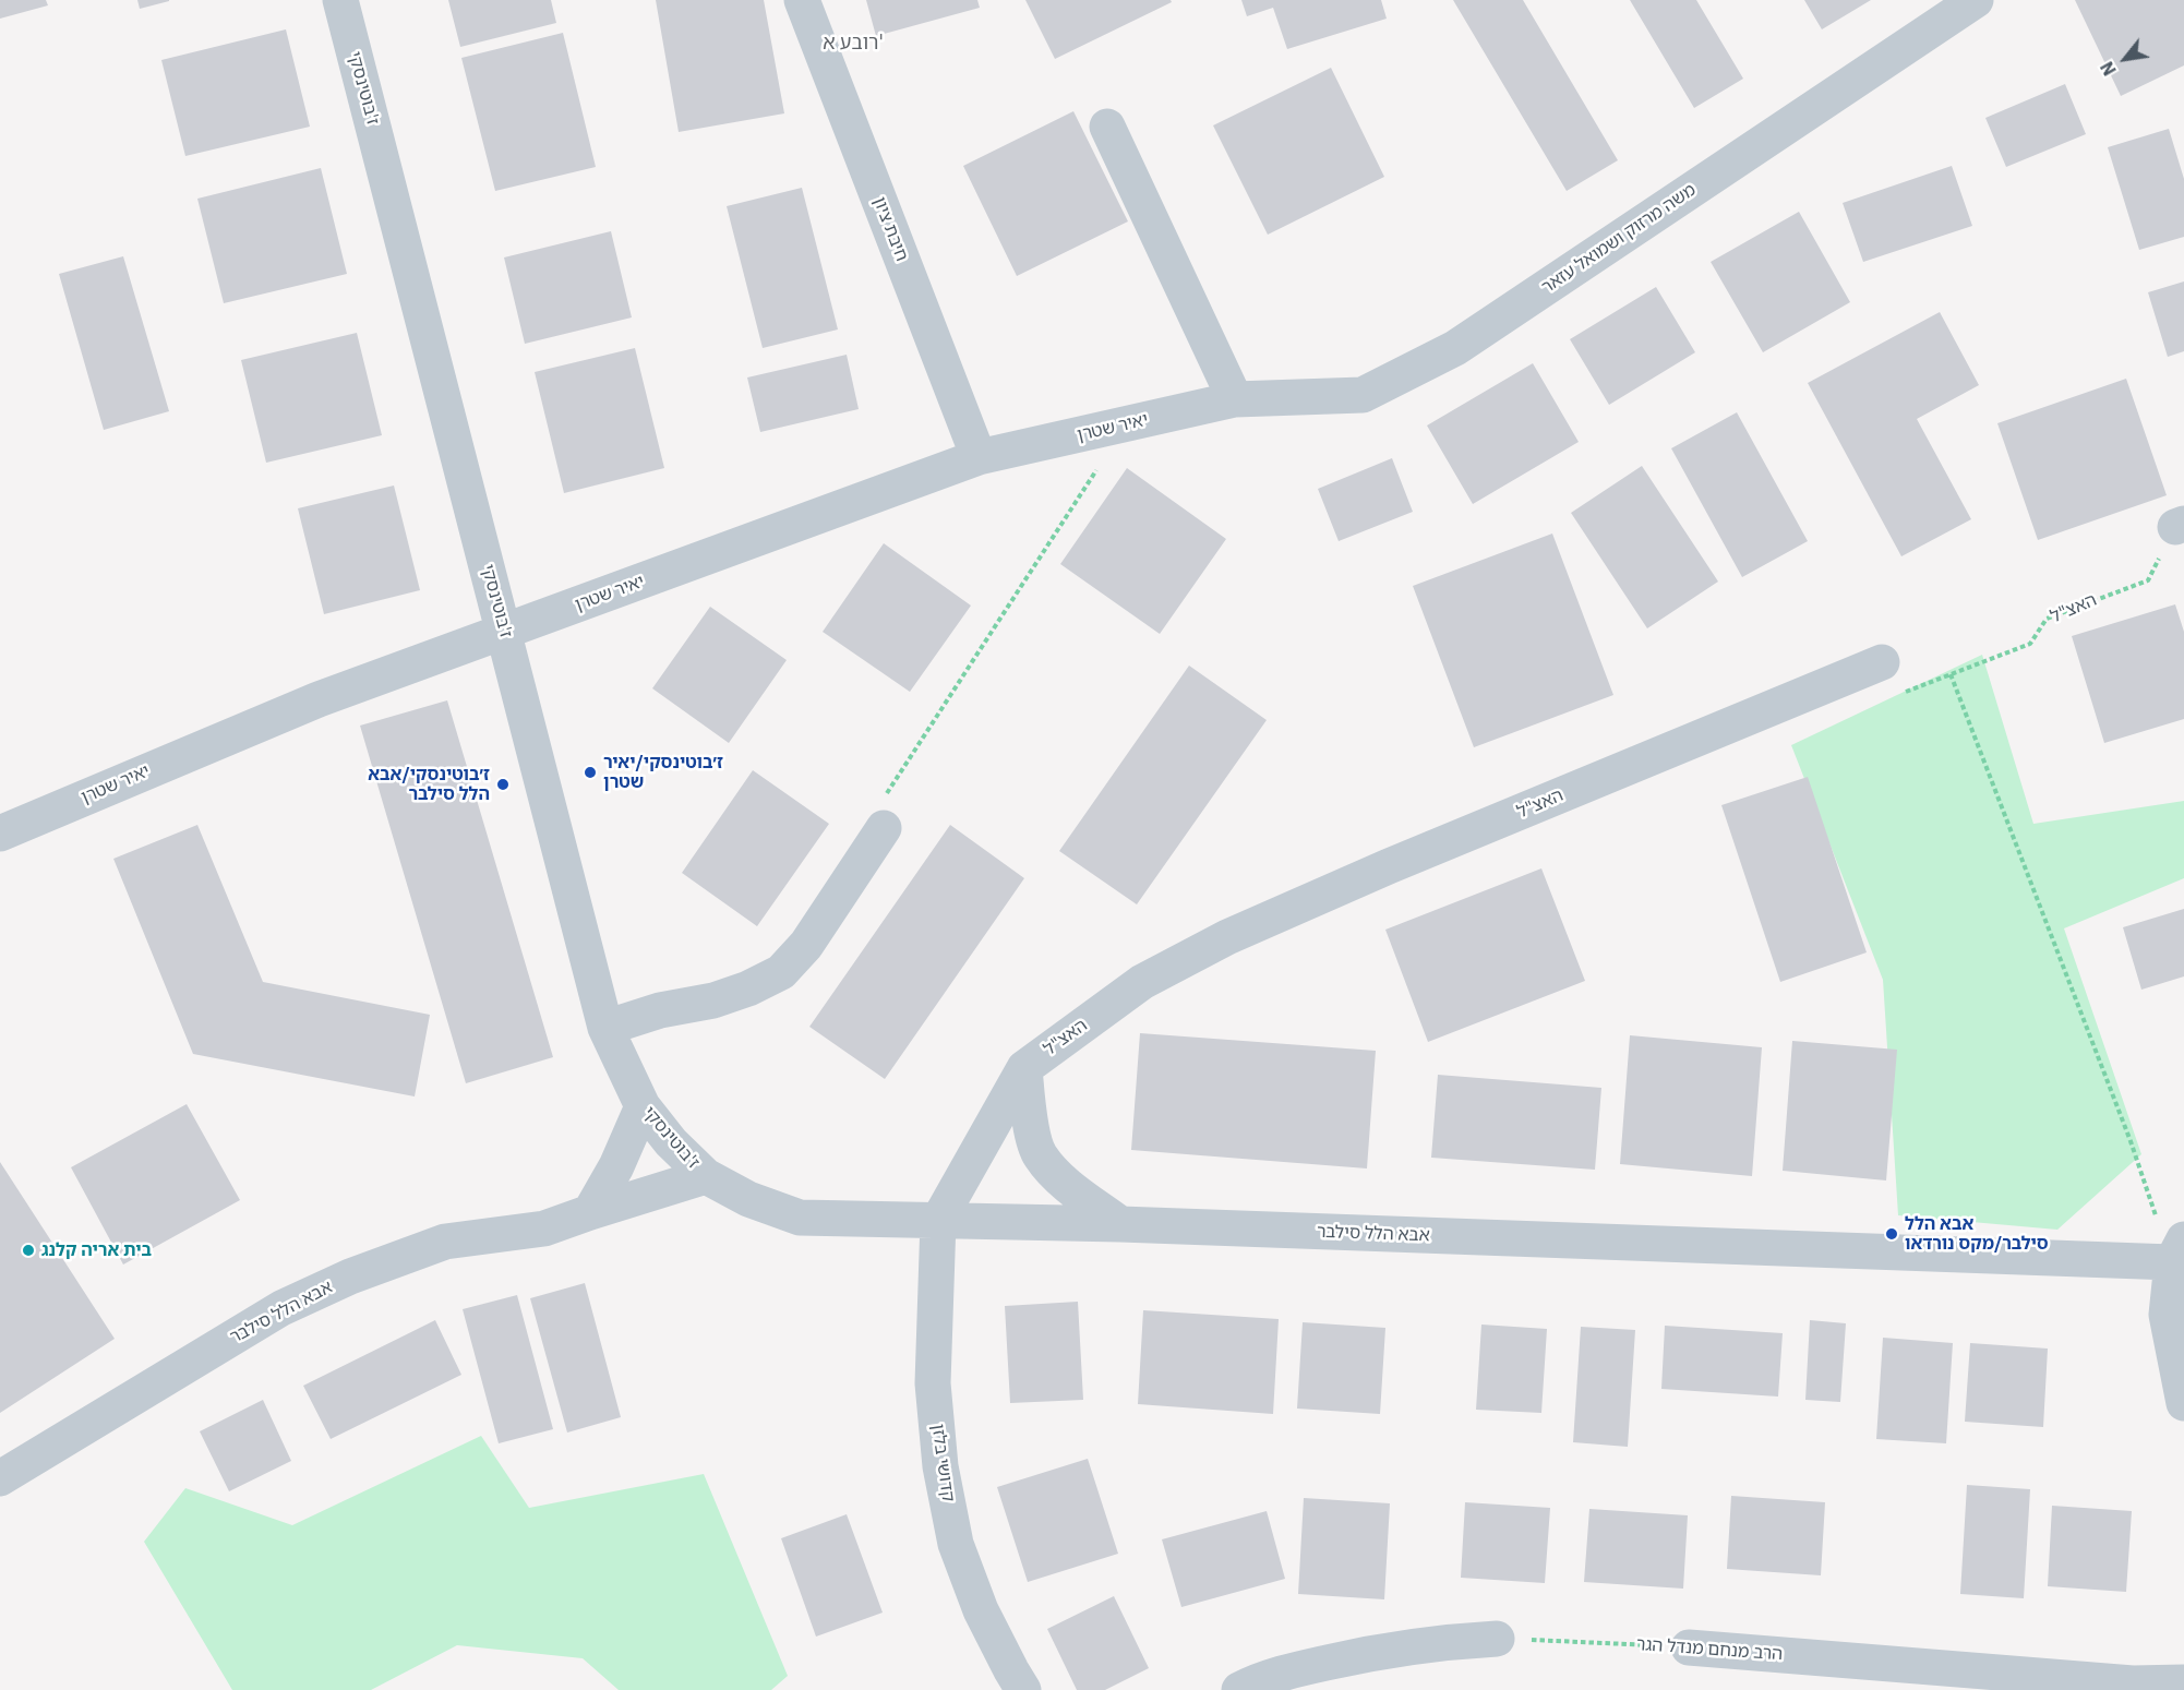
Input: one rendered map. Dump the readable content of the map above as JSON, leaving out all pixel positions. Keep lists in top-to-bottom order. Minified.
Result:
{"streets":{"street":["ז'בוטינסקי","חיבת ציון","משה מרזוק ושמואל עזאר","יאיר שטרן","האצ\"ל","אבא הלל סילבר","קדושי בלזן","הרב מנחם מנדל הגר"]},"crossings":[["ז'בוטינסקי","יאיר שטרן"],["ז'בוטינסקי","אבא הלל סילבר"],["חיבת ציון","יאיר שטרן"],["משה מרזוק ושמואל עזאר","יאיר שטרן"],["האצ\"ל","אבא הלל סילבר"],["האצ\"ל","קדושי בלזן"],["אבא הלל סילבר","קדושי בלזן"]],"districts":["רובע א'"],"places":["ז׳בוטינסקי/יאיר שטרן","ז׳בוטינסקי/אבא הלל סילבר","אבא הלל סילבר/מקס נורדאו","בית אריה קלנג"],"north":"bottom left"}
